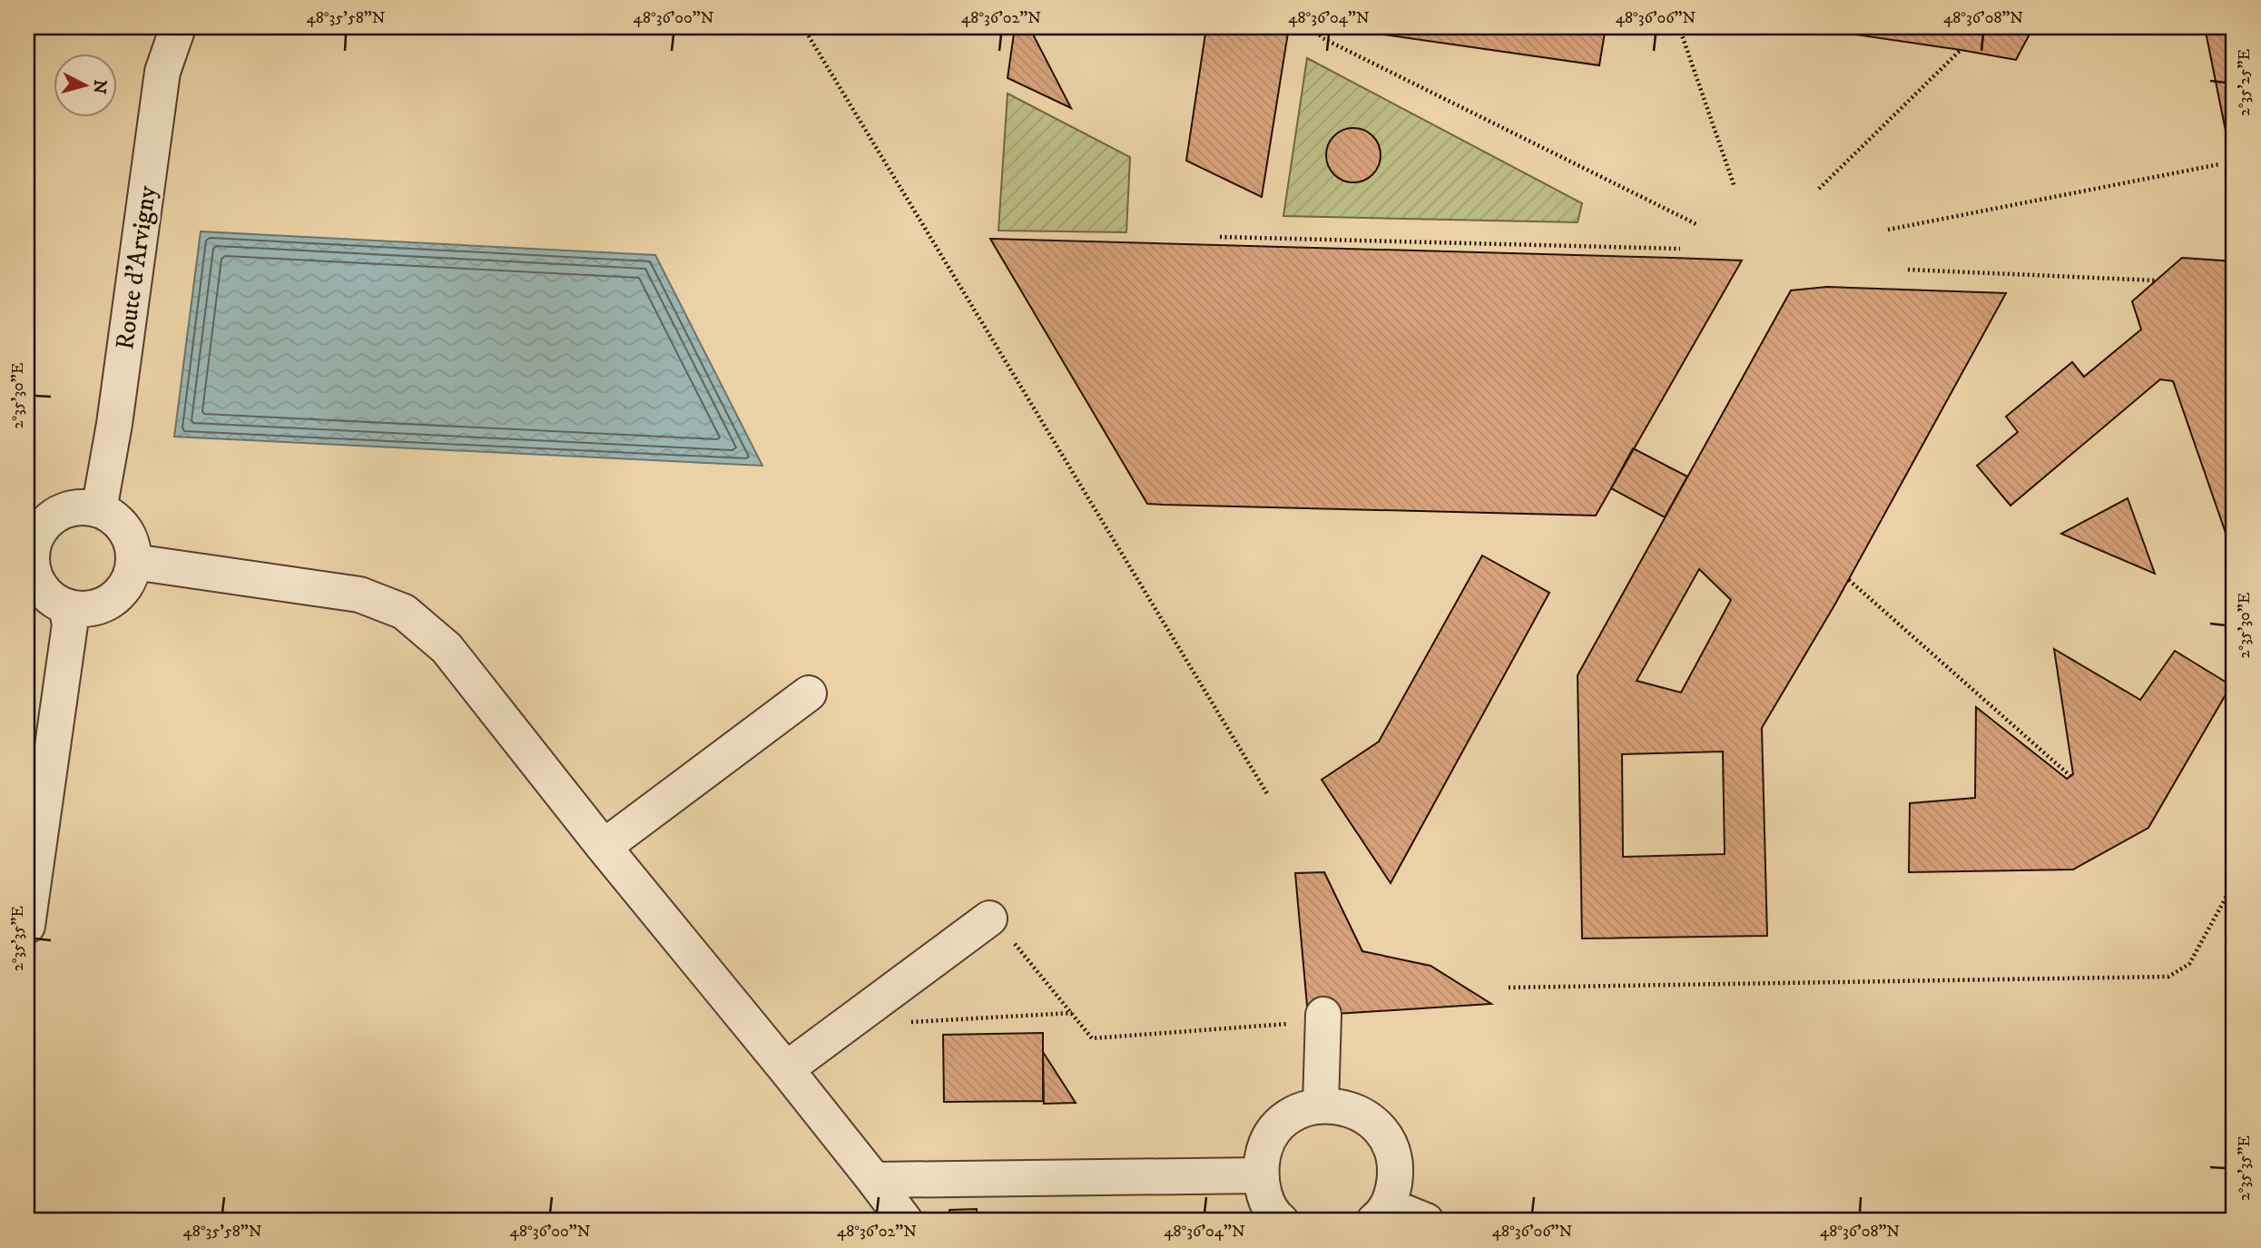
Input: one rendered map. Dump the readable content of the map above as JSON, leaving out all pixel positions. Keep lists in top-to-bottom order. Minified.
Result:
{"streets":{"street":["Route d'Arvigny"]},"north":"right","coordinates":["48°35'58\"N","48°36'00\"N","48°36'02\"N","48°36'04\"N","48°36'06\"N","48°36'08\"N","2°35'25\"E","2°35'30\"E","2°35'35\"E"]}
